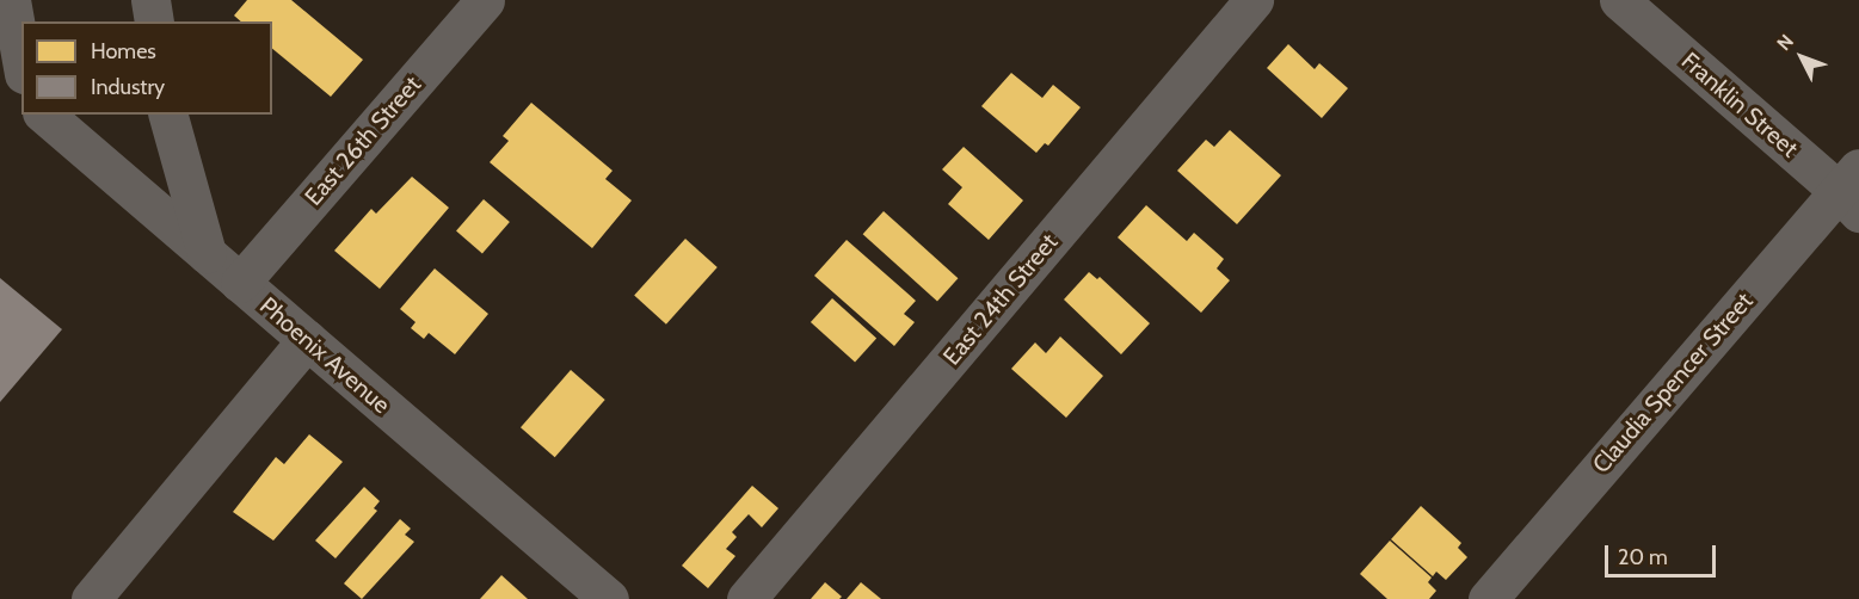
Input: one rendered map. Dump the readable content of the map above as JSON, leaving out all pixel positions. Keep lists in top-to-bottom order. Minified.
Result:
{"streets":{"street":["Franklin Street","East 26th Street","East 24th Street","Phoenix Avenue","Claudia Spencer Street"]},"crossings":[["Franklin Street","Claudia Spencer Street"],["East 26th Street","Phoenix Avenue"]],"legend":["Homes","Industry"],"scale_bar":"20 m","north":"top left"}
